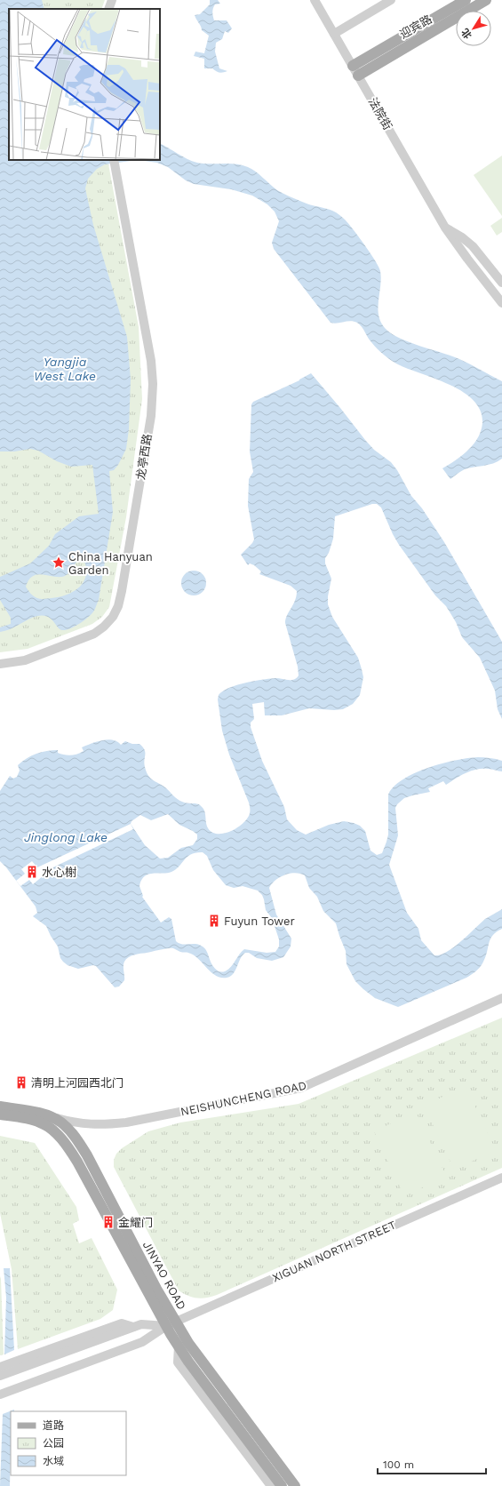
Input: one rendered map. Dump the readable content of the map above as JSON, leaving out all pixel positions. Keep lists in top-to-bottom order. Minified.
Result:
{"streets":{"main road":["迎宾路","JINYAO ROAD"],"street":["法院街","龙亭西路","NEISHUNCHENG ROAD","XIGUAN NORTH STREET"]},"crossings":[["迎宾路","法院街"],["NEISHUNCHENG ROAD","JINYAO ROAD"],["XIGUAN NORTH STREET","JINYAO ROAD"]],"water":["Yangjia West Lake","Jinglong Lake"],"places":{"place":["China Hanyuan Garden"],"building":["水心榭","Fuyun Tower","清明上河园西北门","金耀门"]},"legend":["道路","公园","水域"],"scale_bar":"100 m","north":"bottom left"}
